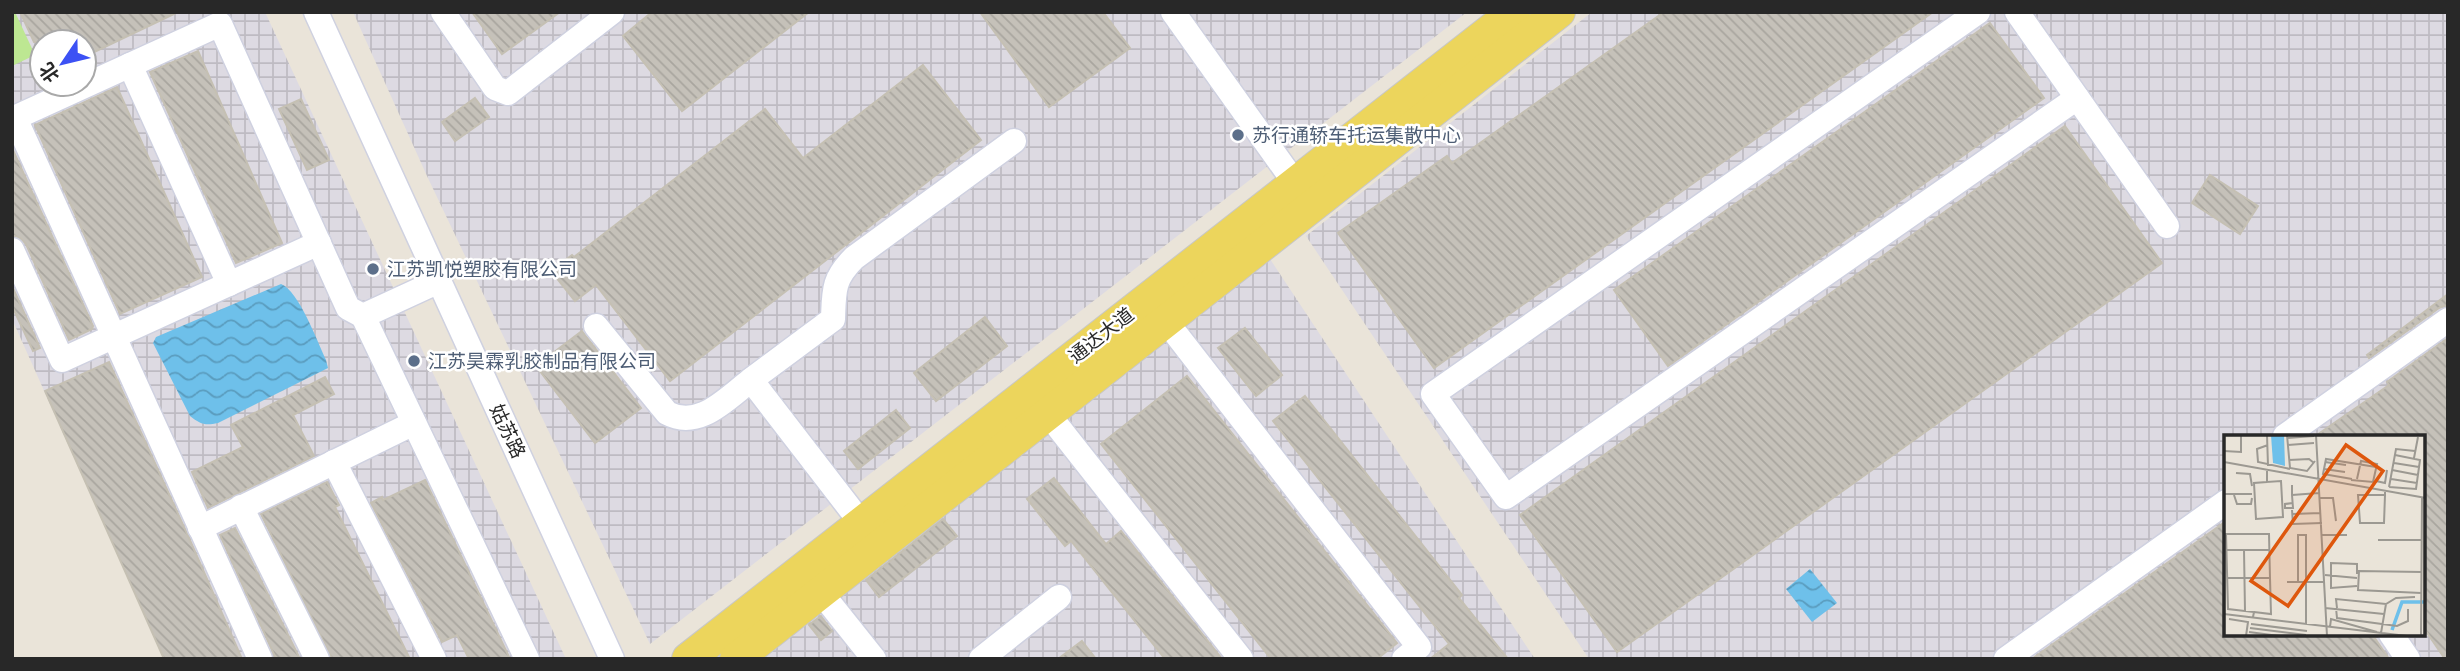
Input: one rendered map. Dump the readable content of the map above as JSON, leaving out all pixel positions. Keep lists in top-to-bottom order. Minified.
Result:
{"streets":{"main road":["通达大道"],"street":["姑苏路"]},"places":["苏行通轿车托运集散中心","江苏凯悦塑胶有限公司","江苏昊霖乳胶制品有限公司"],"north":"bottom left"}
